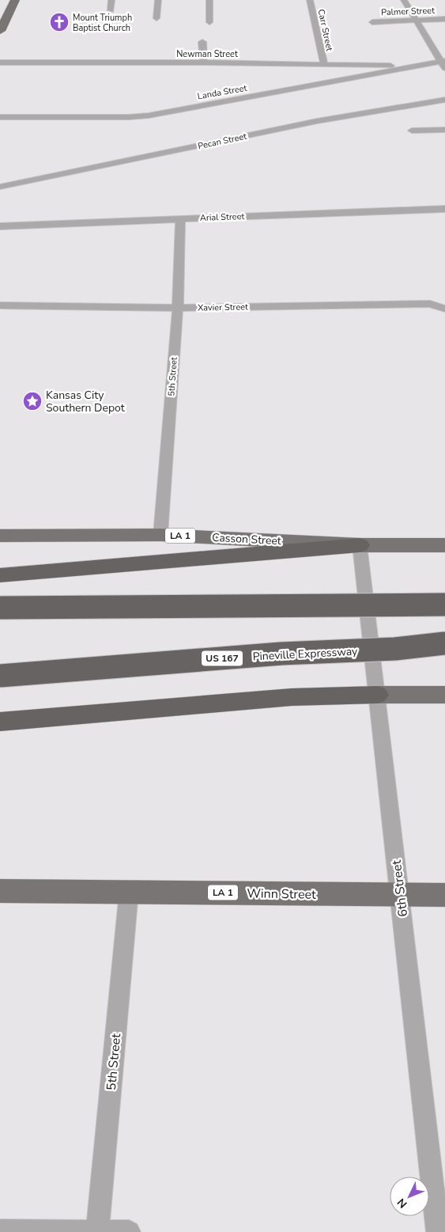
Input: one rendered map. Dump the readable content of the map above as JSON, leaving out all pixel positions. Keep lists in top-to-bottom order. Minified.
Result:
{"streets":{"highway":["Pineville Expressway","US 167"],"main road":["LA 1","Casson Street","Winn Street"],"street":["Palmer Street","Carr Street","Newman Street","Landa Street","Pecan Street","Arial Street","Xavier Street","5th Street","6th Street"]},"crossings":[["Carr Street","Newman Street"],["Newman Street","Landa Street"],["Arial Street","5th Street"],["Xavier Street","5th Street"],["5th Street","Casson Street"],["5th Street","Winn Street"],["Casson Street","6th Street"],["6th Street","Winn Street"]],"places":{"church":["Mount Triumph Baptist Church"],"place":["Kansas City Southern Depot"]},"north":"bottom left"}
